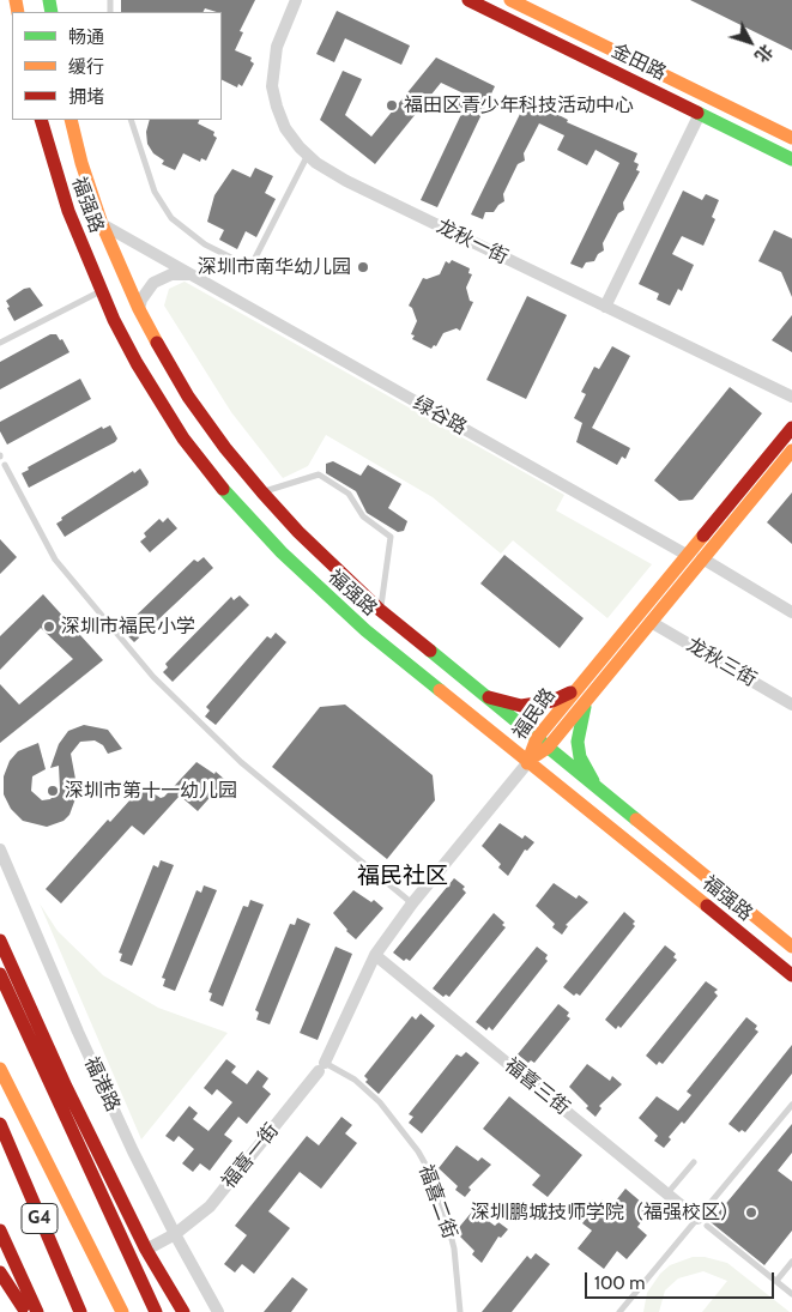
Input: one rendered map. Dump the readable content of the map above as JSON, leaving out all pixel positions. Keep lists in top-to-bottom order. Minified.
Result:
{"streets":{"main road":["金田路","福强路","福民路","G4"],"street":["龙秋一街","绿谷路","龙秋三街","福港路","福喜三街","福喜一街"],"lane":["福喜二街"]},"crossings":[["福强路","绿谷路"],["福强路","福民路"],["福强路","福喜一街"],["绿谷路","福民路"],["龙秋三街","福民路"],["福民路","福喜一街"],["福港路","福喜一街"],["福喜三街","福喜一街"],["福喜一街","福喜二街"]],"districts":["福民社区"],"places":["福田区青少年科技活动中心","深圳市南华幼儿园","深圳市福民小学","深圳市第十一幼儿园","深圳鹏城技师学院（福强校区）"],"legend":["畅通","缓行","拥堵"],"scale_bar":"100 m","north":"bottom right"}
